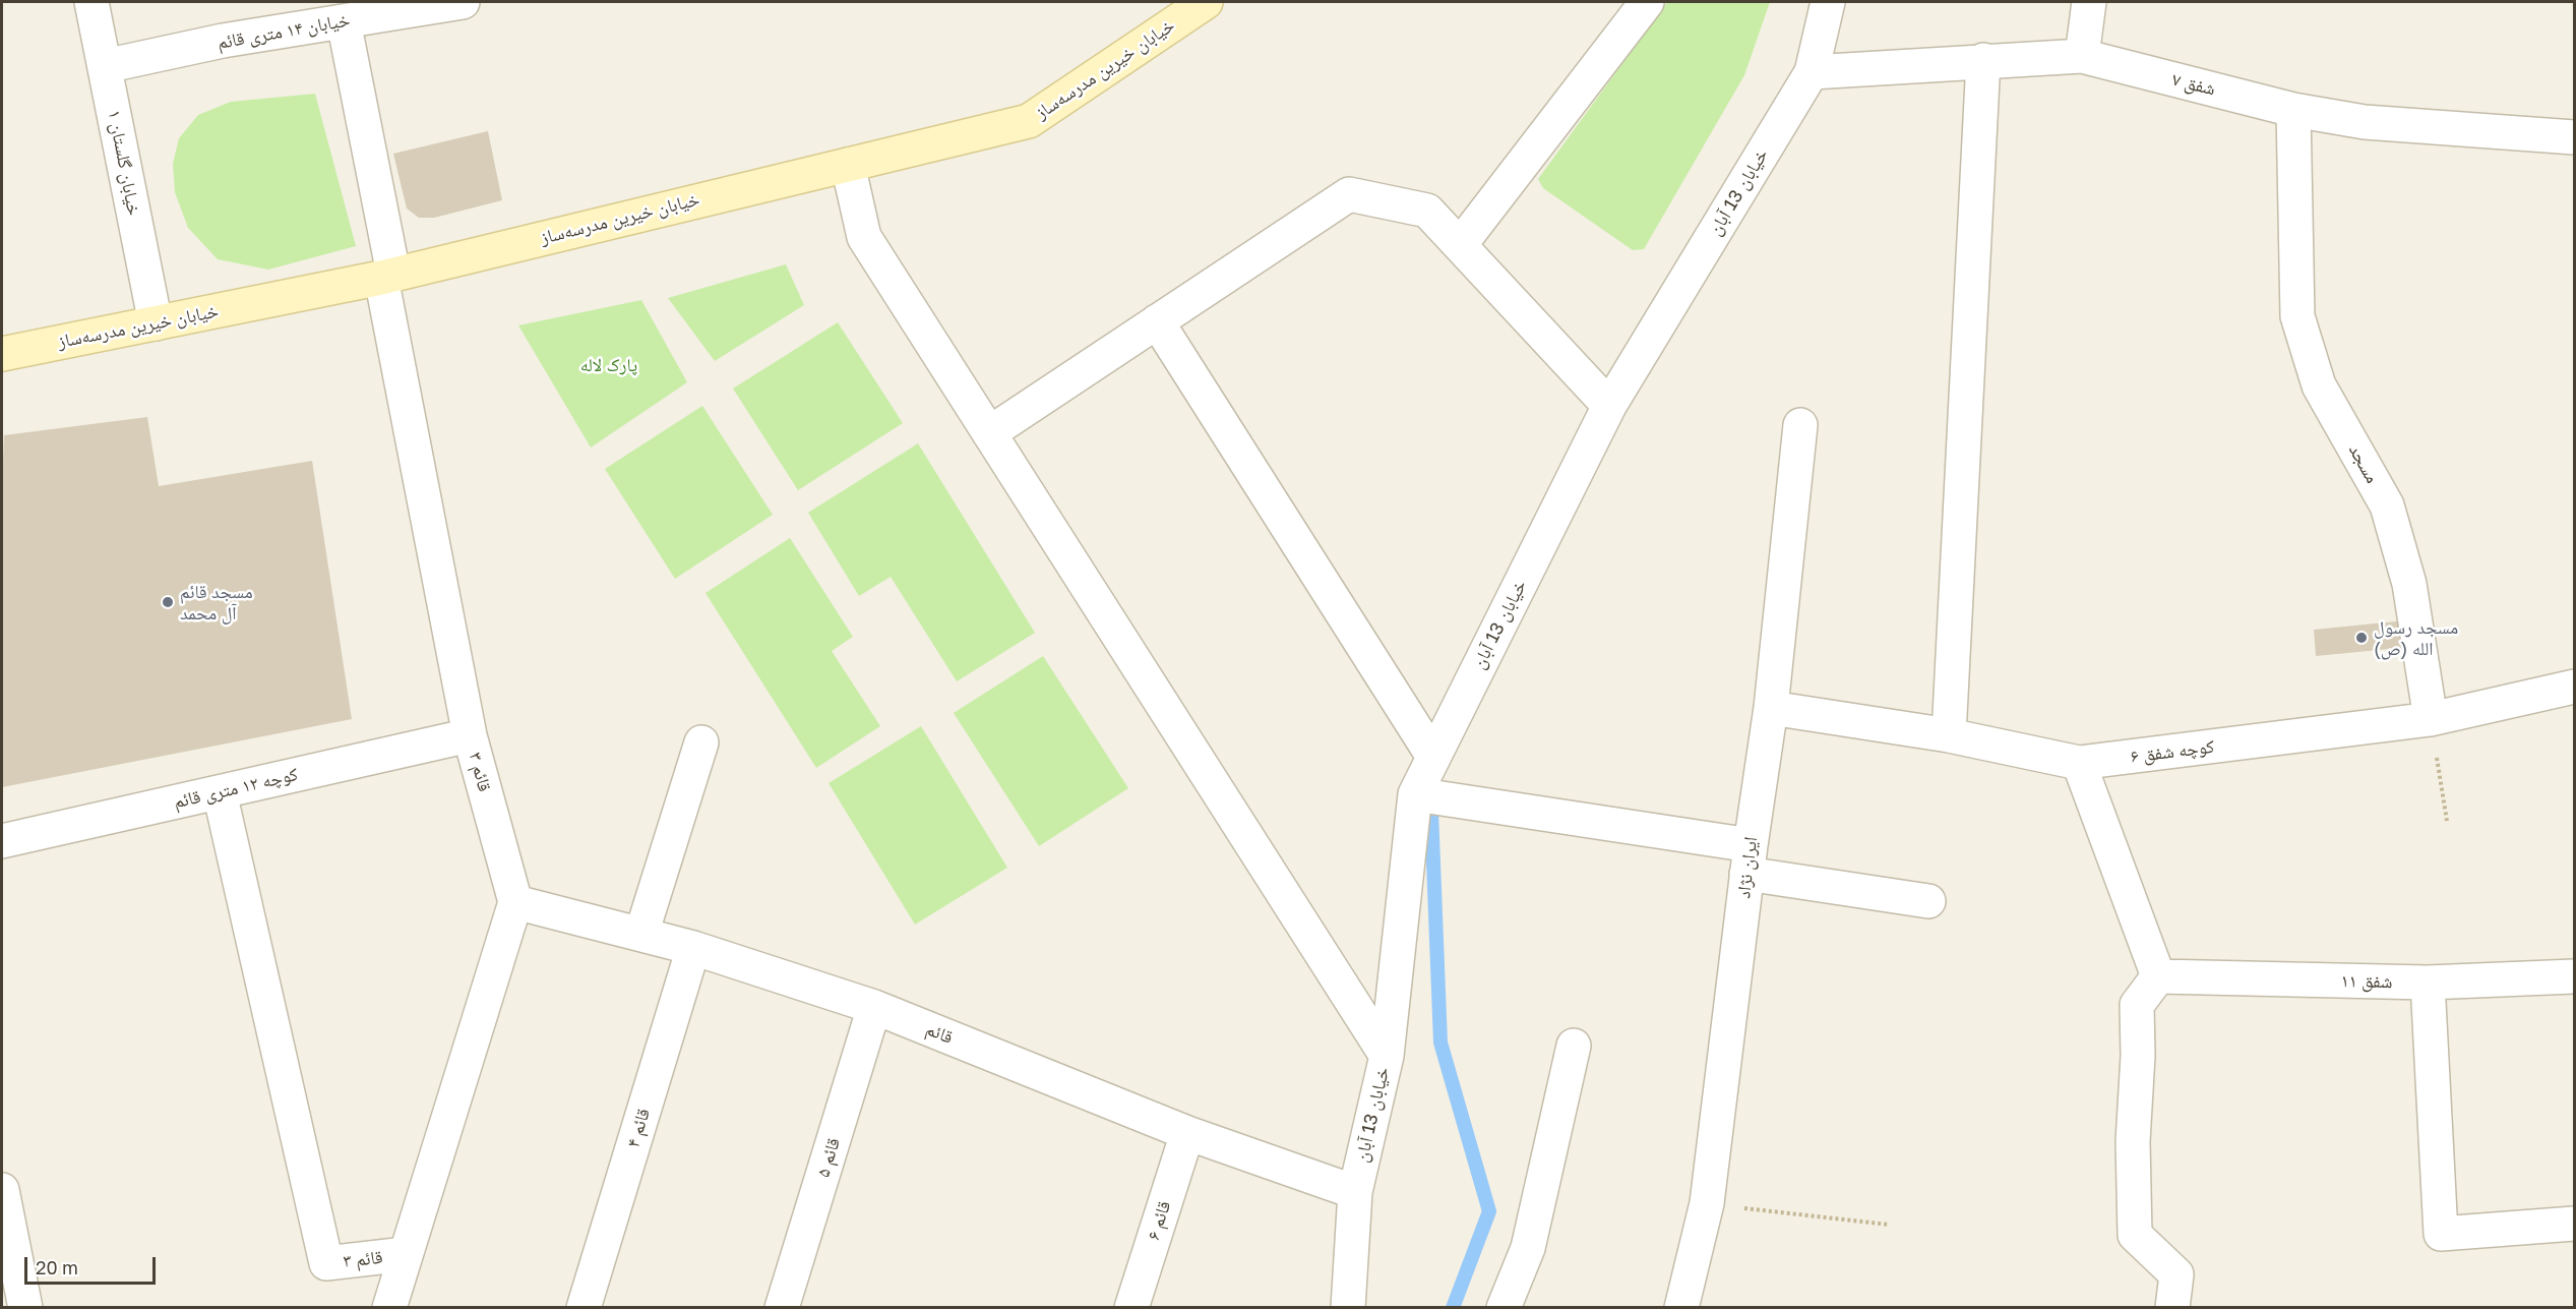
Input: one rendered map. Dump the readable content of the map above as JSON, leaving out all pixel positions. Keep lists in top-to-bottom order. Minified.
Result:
{"streets":{"main road":["خیابان خیرین مدرسه‌ساز"],"street":["خیابان ۱۴ متری قائم","شفق ۷","خیابان گلستان ۱","خیابان 13 آبان","مسجد","کوچه شفق ۶","قائم ۳","کوچه ۱۲ متری قائم","ایران نژاد","شفق ۱۱","قائم","قائم ۴","قائم ۵","قائم ۶"]},"crossings":[["خیابان ۱۴ متری قائم","خیابان گلستان ۱"],["خیابان ۱۴ متری قائم","قائم ۳"],["خیابان خیرین مدرسه‌ساز","خیابان گلستان ۱"],["خیابان خیرین مدرسه‌ساز","قائم ۳"],["شفق ۷","خیابان 13 آبان"],["شفق ۷","مسجد"],["خیابان 13 آبان","قائم"],["مسجد","کوچه شفق ۶"],["کوچه شفق ۶","ایران نژاد"],["قائم ۳","کوچه ۱۲ متری قائم"],["قائم ۳","قائم"],["قائم","قائم ۴"],["قائم","قائم ۵"],["قائم","قائم ۶"]],"parks":["پارک لاله"],"places":["مسجد قائم آل محمد","مسجد رسول الله (ص)"],"scale_bar":"20 m"}
